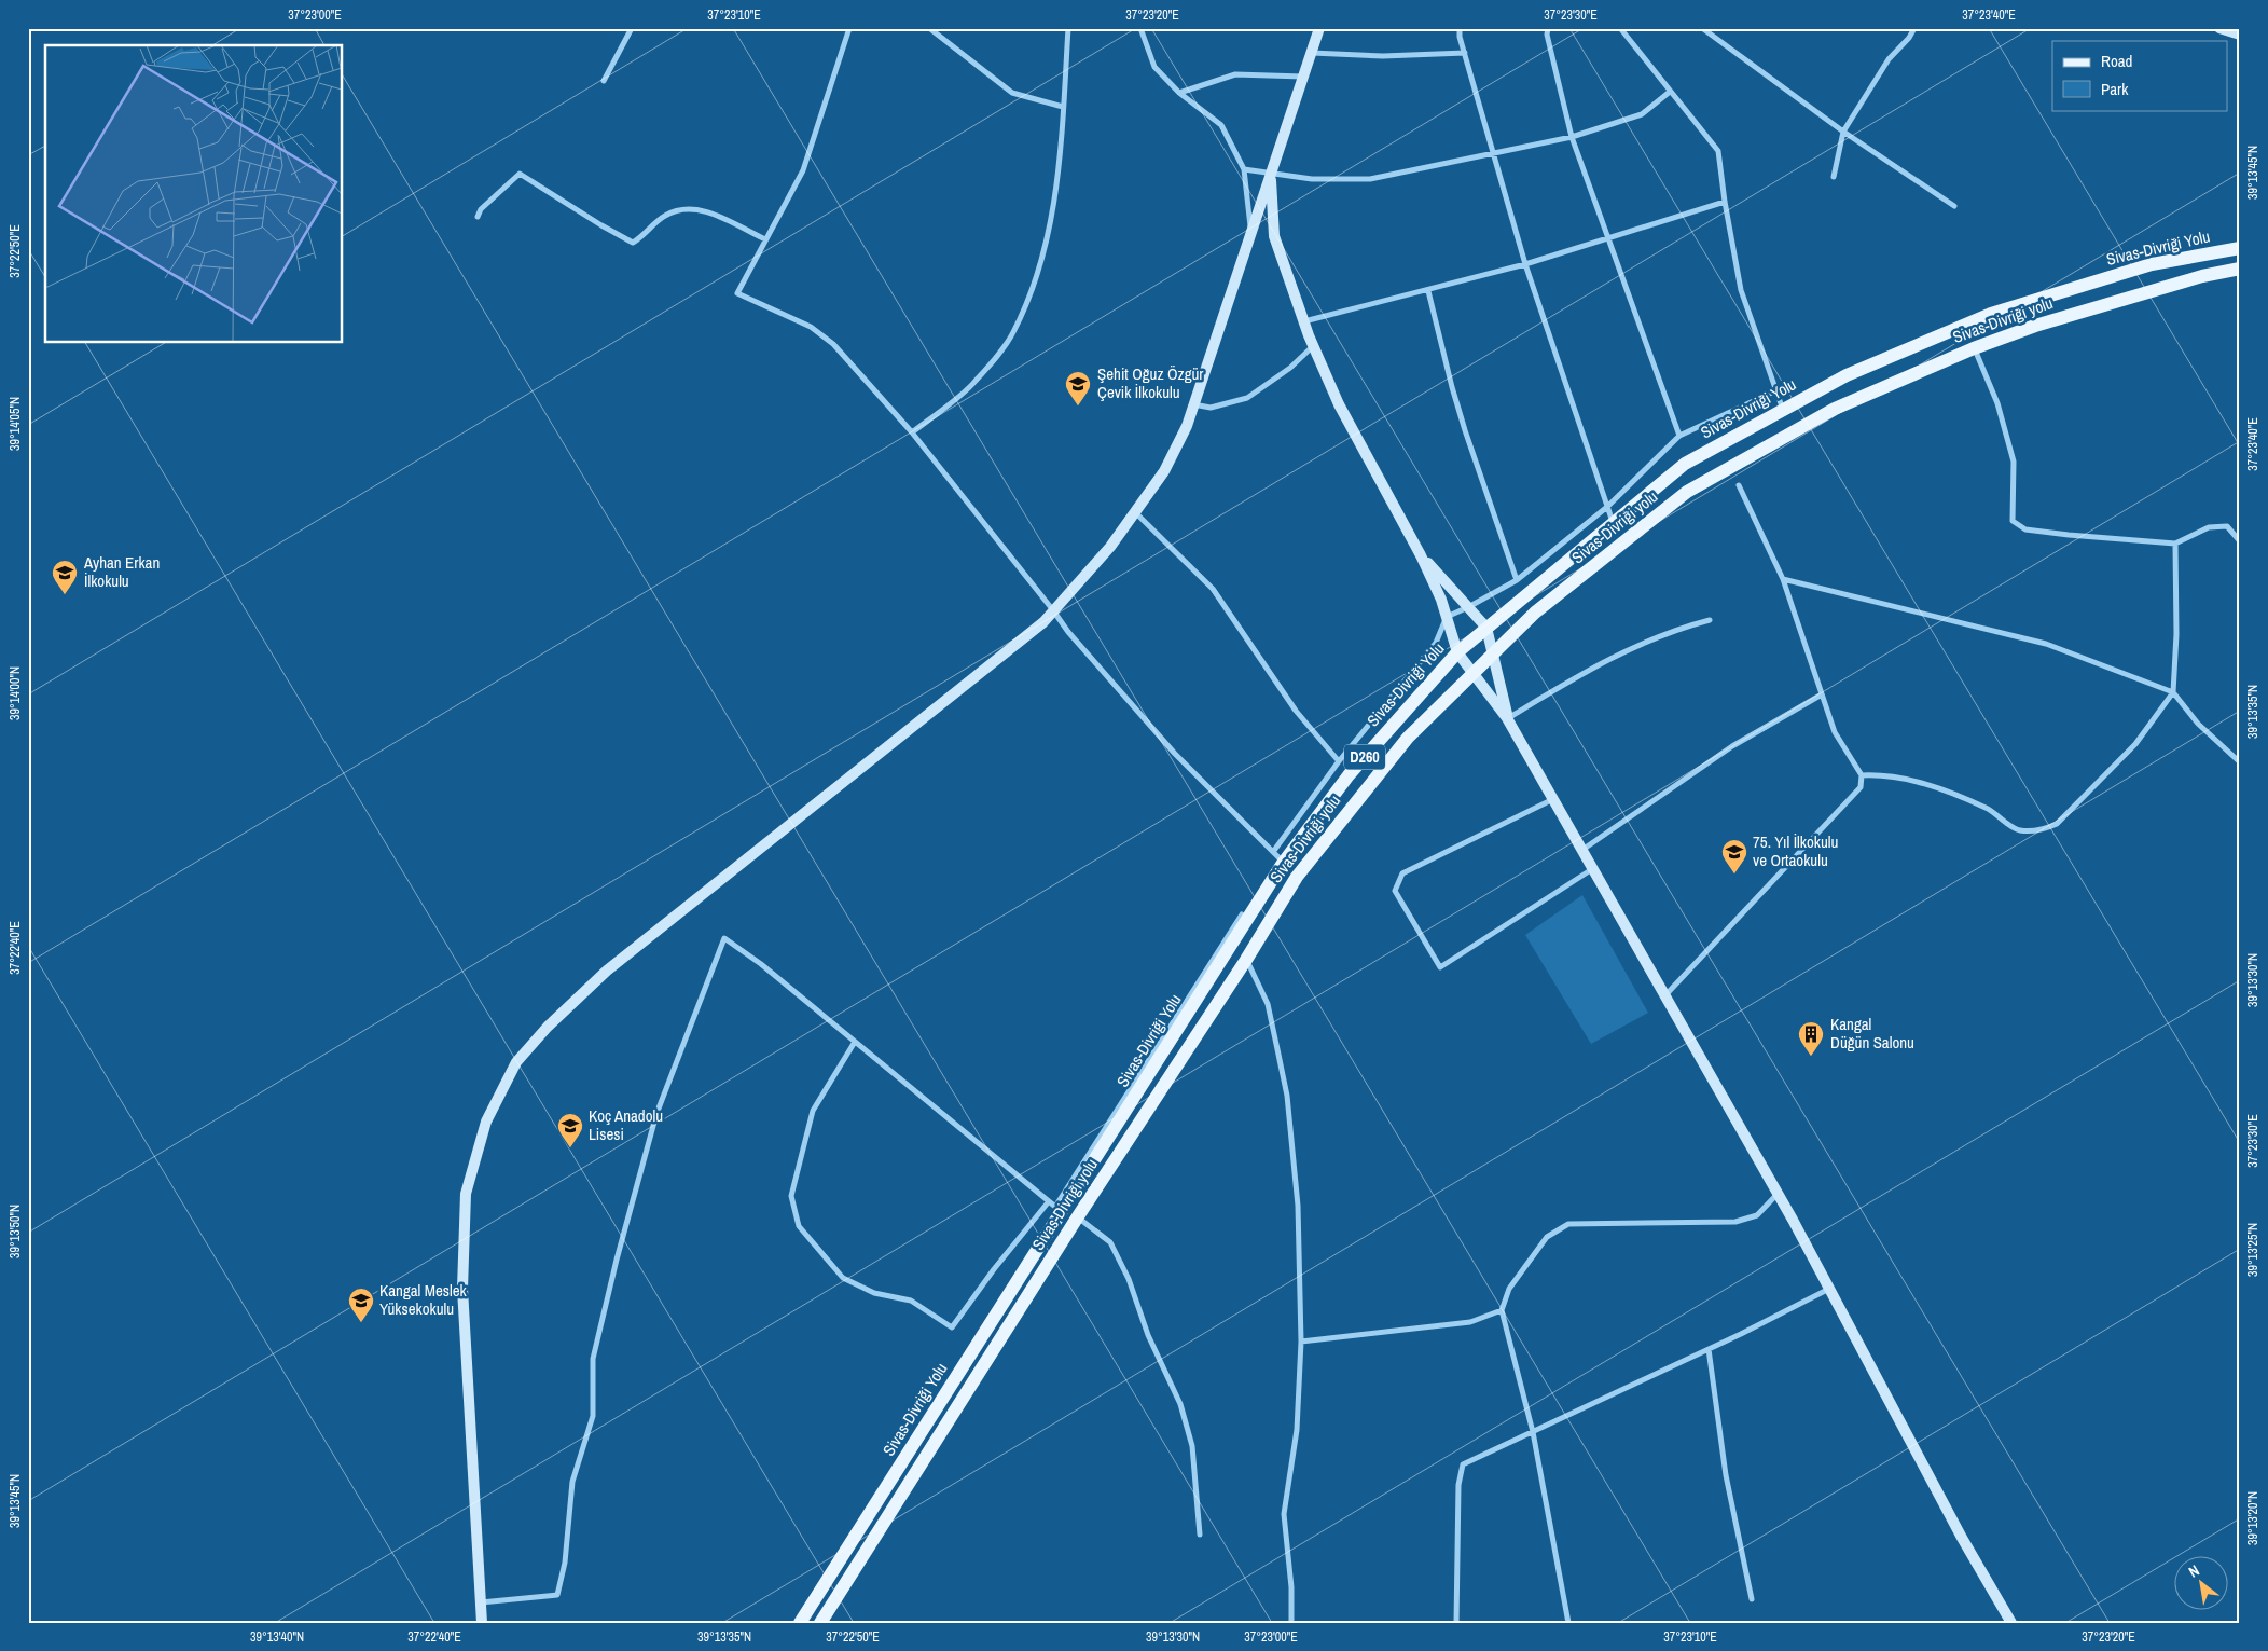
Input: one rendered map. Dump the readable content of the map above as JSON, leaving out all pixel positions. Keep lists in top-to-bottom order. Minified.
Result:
{"streets":{"main road":["Sivas-Divriği Yolu","Sivas-Divriği yolu","D260"]},"places":{"school or university":["Şehit Oğuz Özgür Çevik İlkokulu","Ayhan Erkan İlkokulu","75. Yıl İlkokulu ve Ortaokulu","Koç Anadolu Lisesi","Kangal Meslek Yüksekokulu"],"building":["Kangal Düğün Salonu"]},"legend":["Road","Park"],"north":"top left","coordinates":["37°23'00\"E","37°23'10\"E","37°23'20\"E","37°23'30\"E","37°23'40\"E","39°13'45\"N","37°22'50\"E","39°14'05\"N","39°14'00\"N","39°13'35\"N","37°22'40\"E","39°13'30\"N","39°13'50\"N","39°13'25\"N","39°13'20\"N","39°13'40\"N"]}
